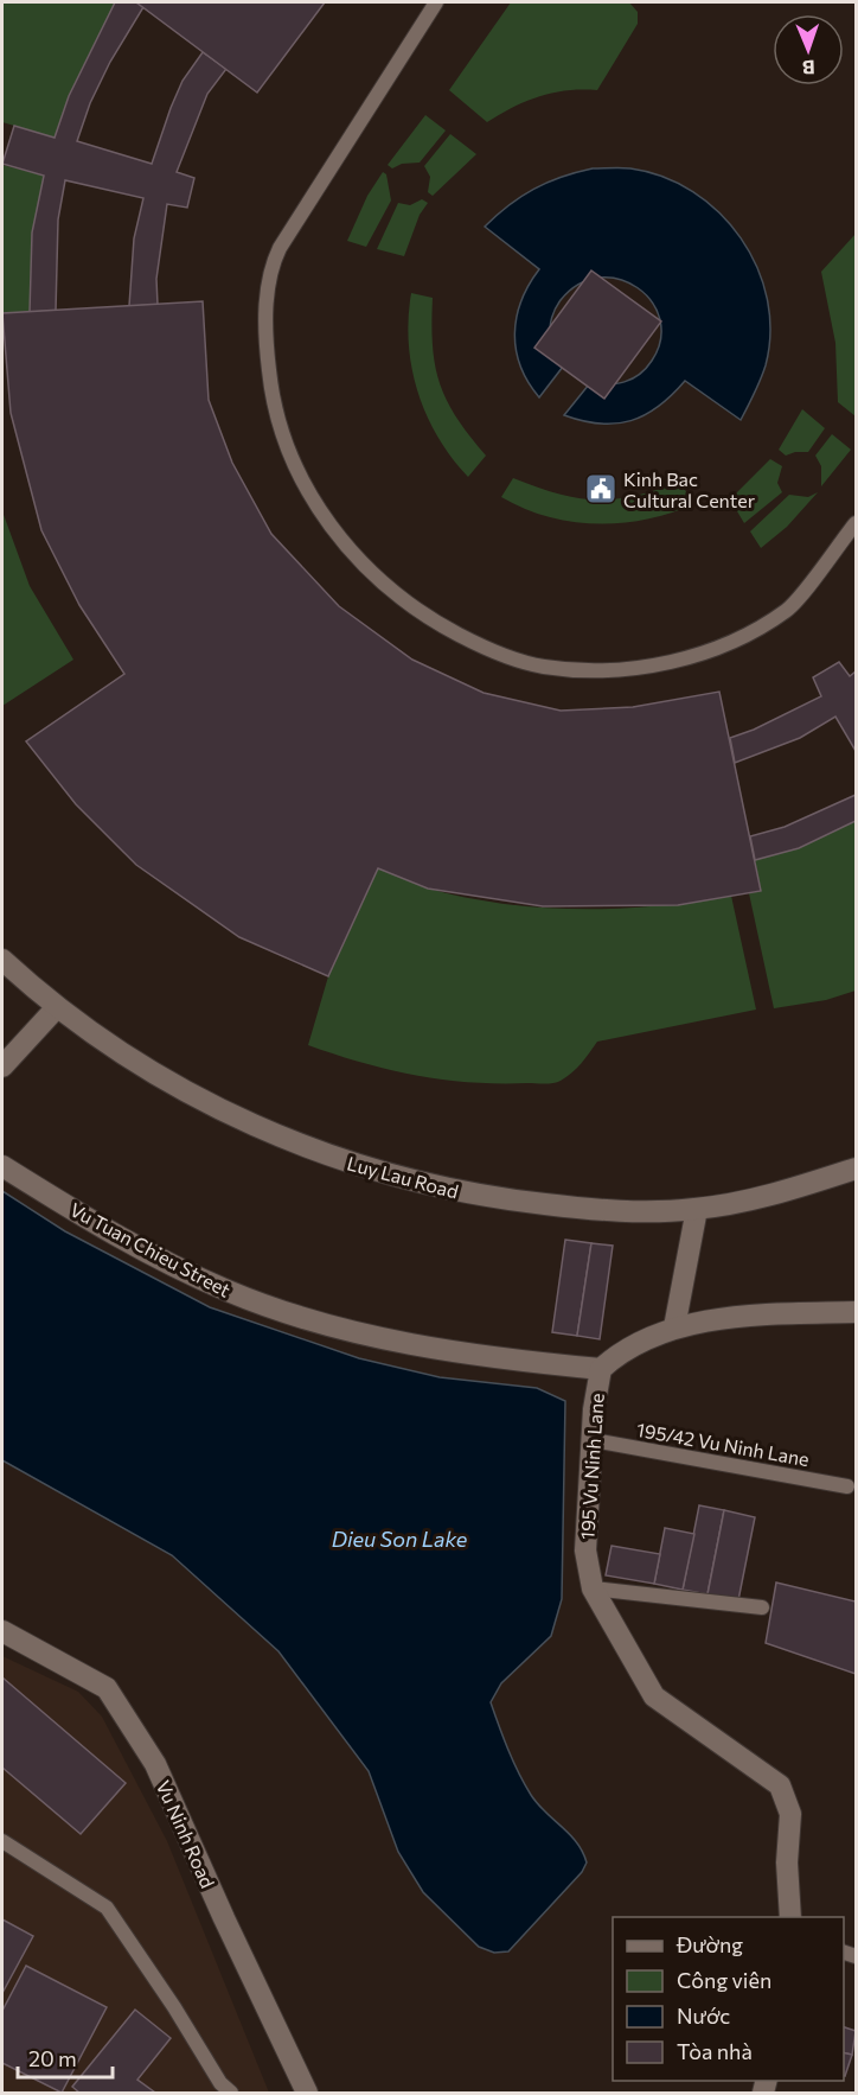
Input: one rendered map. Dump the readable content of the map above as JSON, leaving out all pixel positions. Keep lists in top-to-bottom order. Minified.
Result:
{"streets":{"street":["Luy Lau Road","Vu Tuan Chieu Street","195 Vu Ninh Lane","Vu Ninh Road"],"lane":["195/42 Vu Ninh Lane"]},"crossings":[["Vu Tuan Chieu Street","195 Vu Ninh Lane"],["195/42 Vu Ninh Lane","195 Vu Ninh Lane"]],"water":["Dieu Son Lake"],"places":{"public building":["Kinh Bac Cultural Center"]},"legend":["Đường","Công viên","Nước","Tòa nhà"],"scale_bar":"20 m","north":"bottom"}
